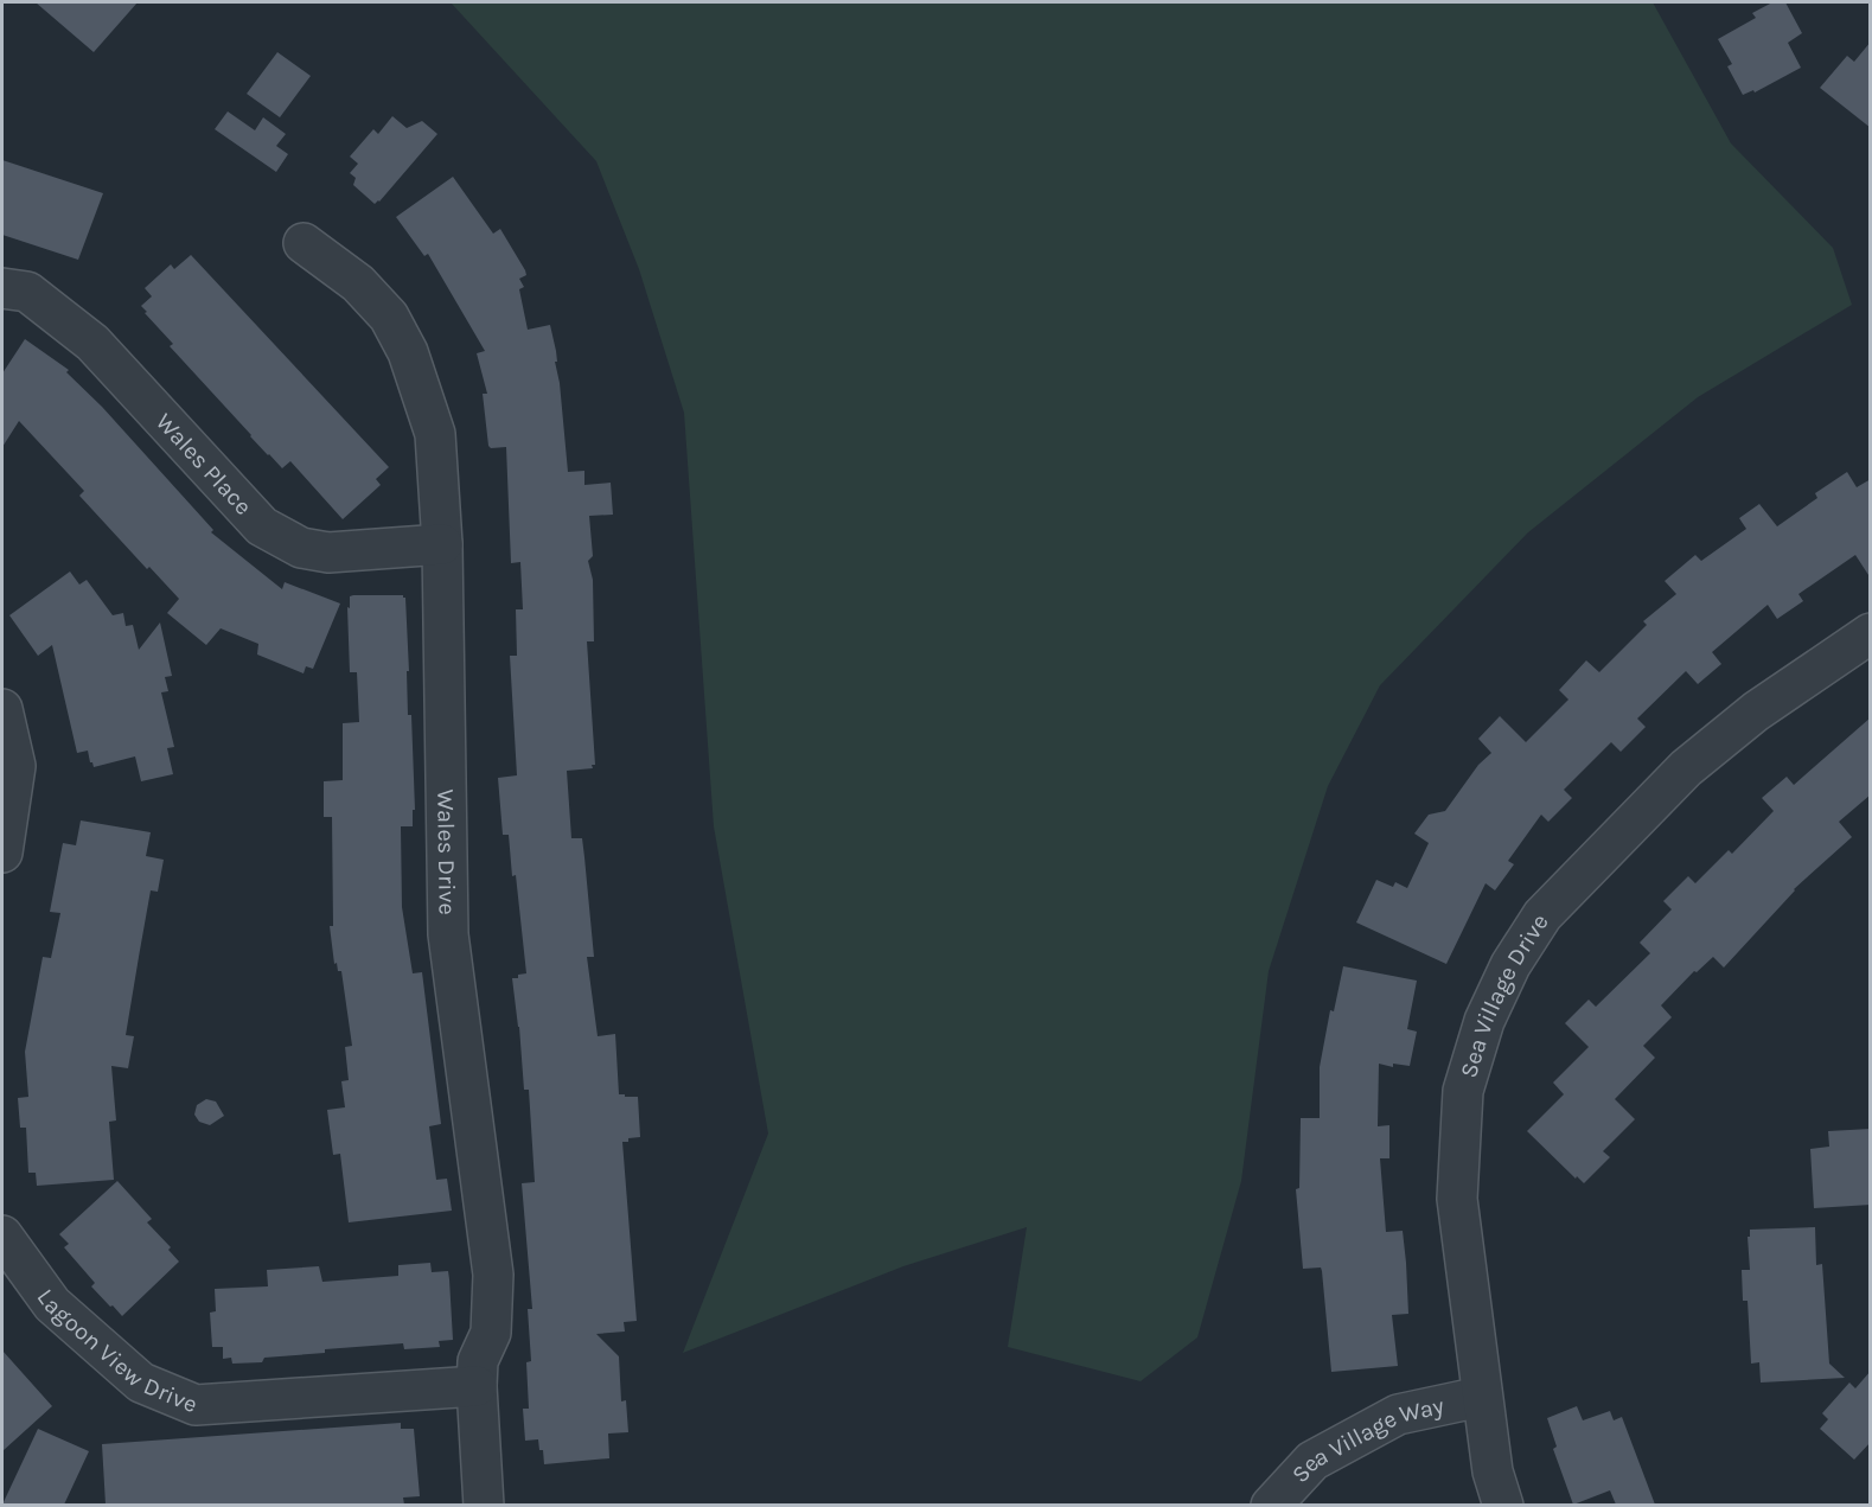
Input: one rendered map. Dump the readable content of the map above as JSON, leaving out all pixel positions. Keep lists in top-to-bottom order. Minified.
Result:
{"streets":{"street":["Wales Place","Wales Drive","Sea Village Drive","Lagoon View Drive","Sea Village Way"]},"crossings":[["Wales Place","Wales Drive"],["Wales Drive","Lagoon View Drive"],["Sea Village Drive","Sea Village Way"]]}
